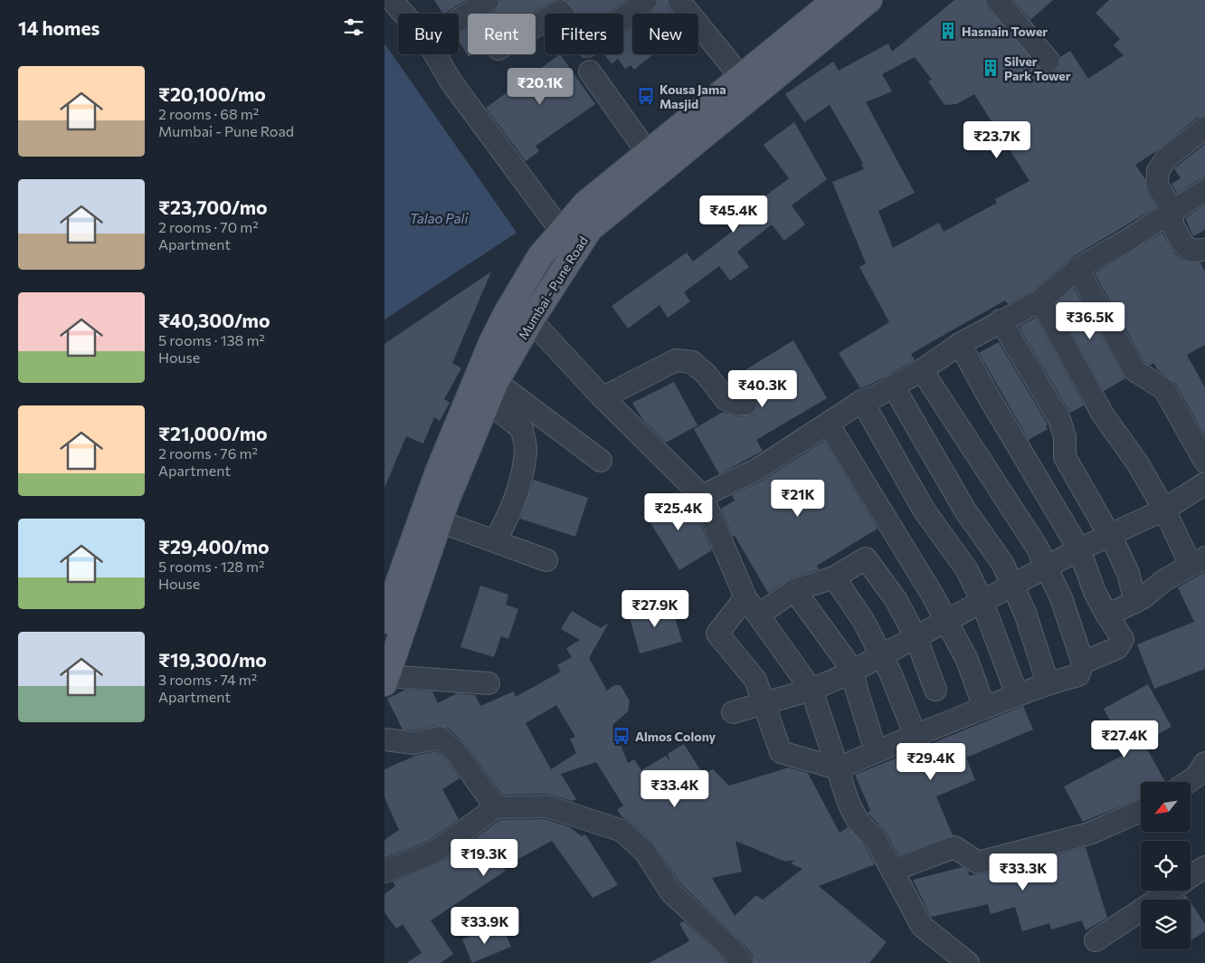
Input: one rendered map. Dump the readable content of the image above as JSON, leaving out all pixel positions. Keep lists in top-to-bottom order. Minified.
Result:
{"streets":{"main road":["Mumbai - Pune Road"]},"water":["Talao Pali"],"places":{"building":["Hasnain Tower","Silver Park Tower"],"bus stop":["Kousa Jama Masjid","Almos Colony"]},"north":"bottom left","page":{"heading":"14 homes","chip":["Buy","Rent","Filters","New"],"list":[{"name":"₹20,100/mo","note":"2 rooms · 68 m² · Mumbai - Pune Road"},{"name":"₹23,700/mo","note":"2 rooms · 70 m² · Apartment"},{"name":"₹40,300/mo","note":"5 rooms · 138 m² · House"},{"name":"₹21,000/mo","note":"2 rooms · 76 m² · Apartment"},{"name":"₹29,400/mo","note":"5 rooms · 128 m² · House"},{"name":"₹19,300/mo","note":"3 rooms · 74 m² · Apartment"}],"price":["₹20.1K","₹23.7K","₹45.4K","₹36.5K","₹40.3K","₹21K","₹25.4K","₹27.9K","₹27.4K","₹29.4K","₹33.4K","₹19.3K","₹33.3K","₹33.9K"]}}
